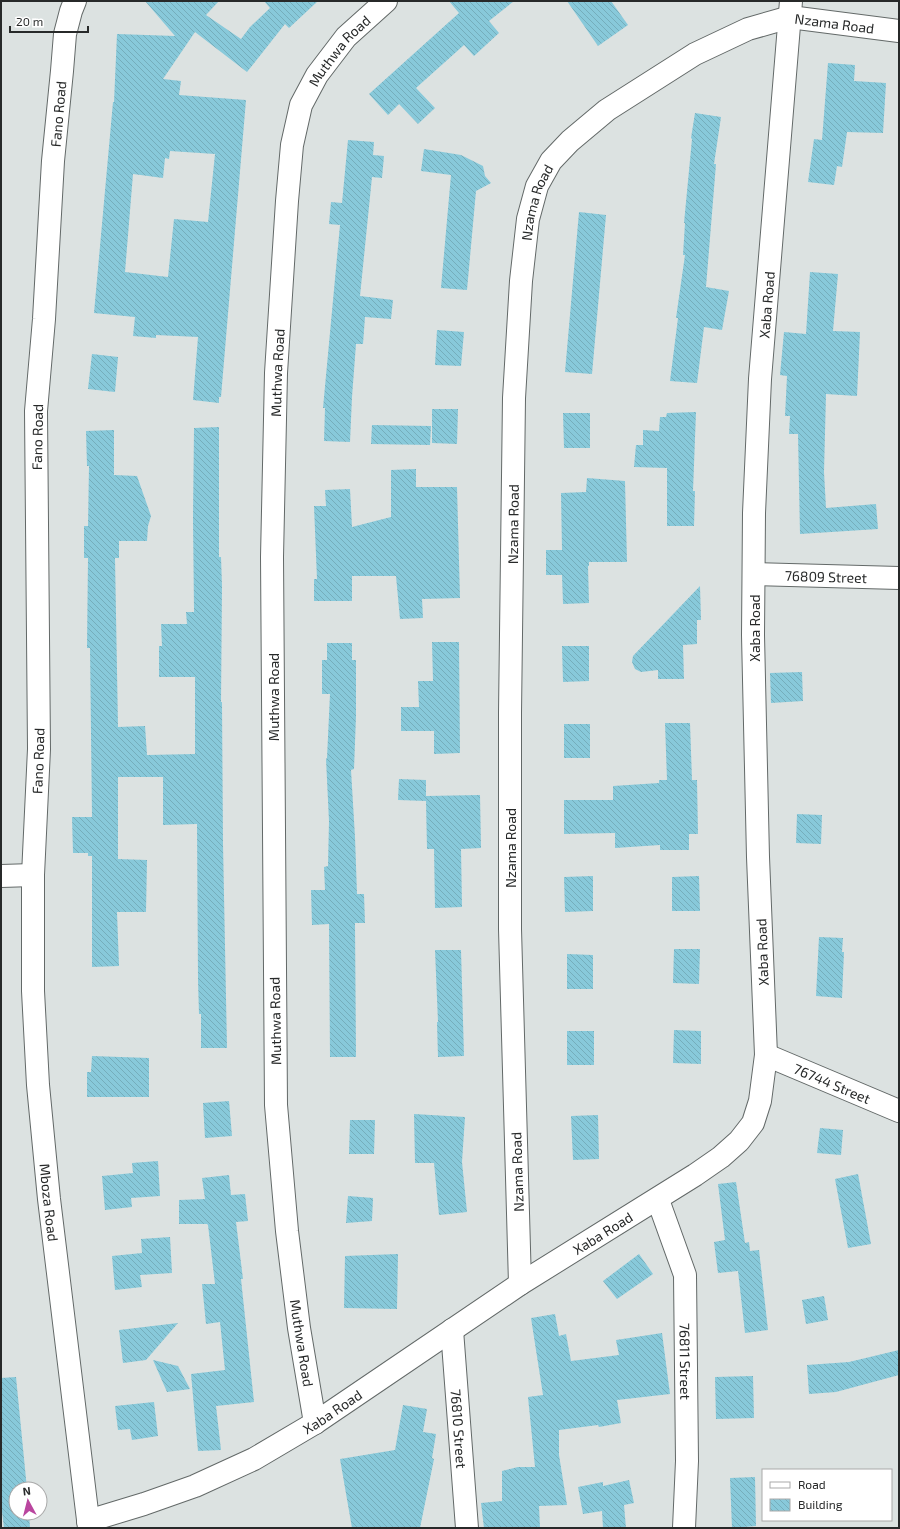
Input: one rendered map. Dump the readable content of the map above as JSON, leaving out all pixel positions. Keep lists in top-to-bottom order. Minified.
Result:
{"streets":{"street":["Nzama Road","Muthwa Road","Fano Road","Xaba Road","76809 Street","76744 Street","Mboza Road","76811 Street","76810 Street"]},"crossings":[["Nzama Road","Xaba Road"],["Muthwa Road","Xaba Road"],["Fano Road","Mboza Road"],["Xaba Road","76809 Street"],["Xaba Road","76744 Street"],["Xaba Road","Mboza Road"],["Xaba Road","76811 Street"],["Xaba Road","76810 Street"]],"legend":["Road","Building"],"scale_bar":"20 m","north":"top"}
